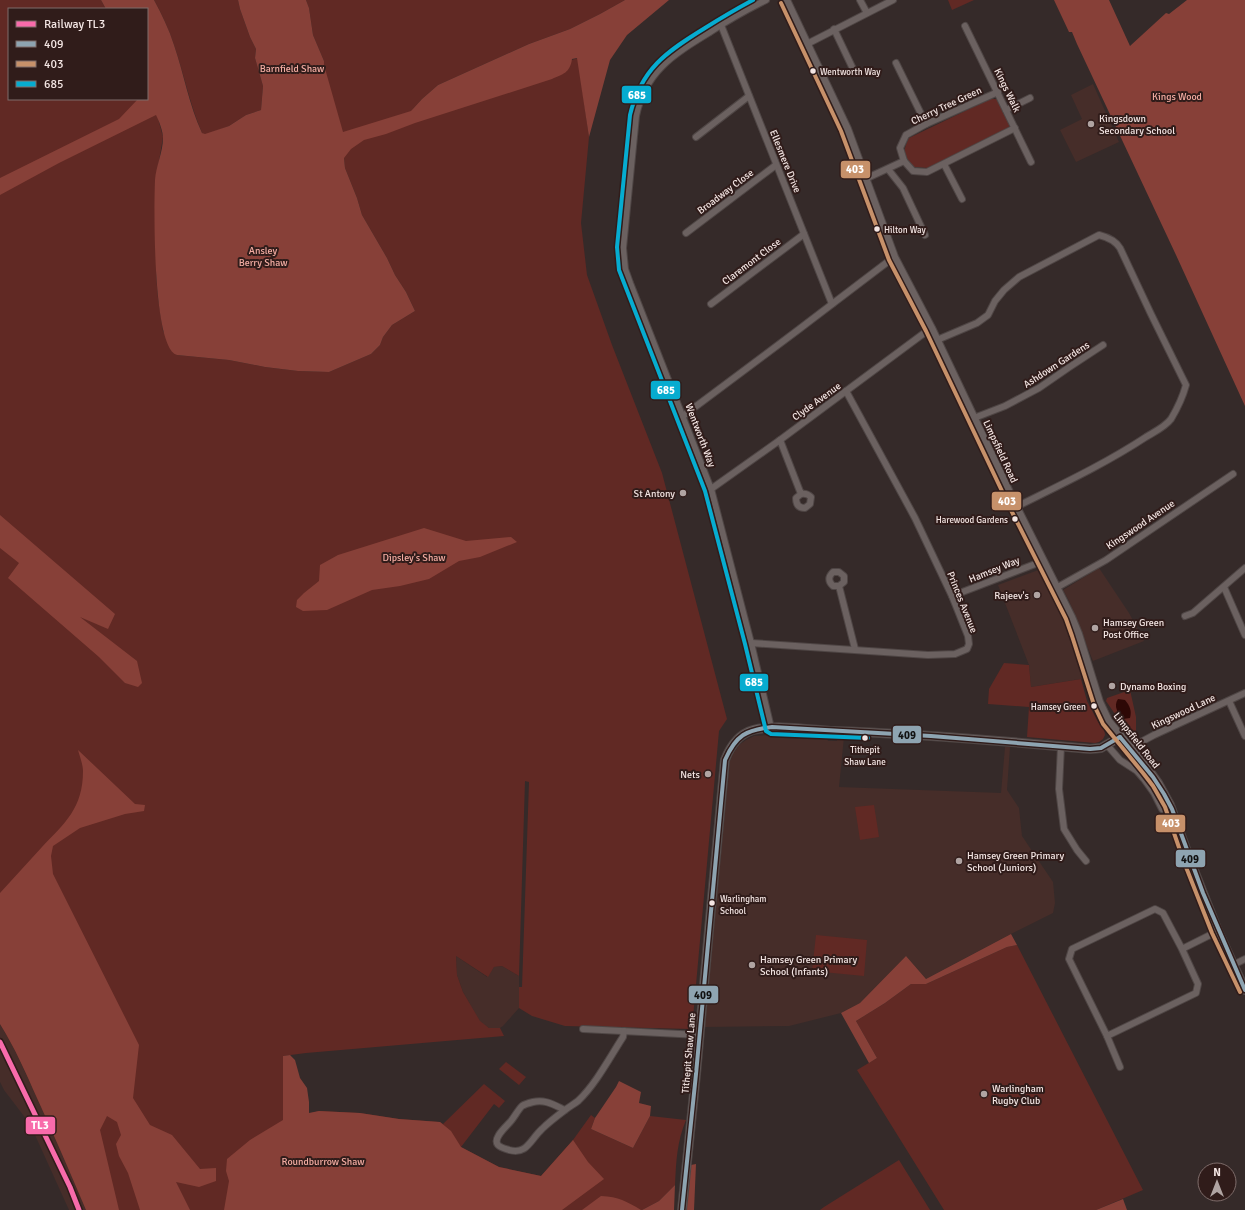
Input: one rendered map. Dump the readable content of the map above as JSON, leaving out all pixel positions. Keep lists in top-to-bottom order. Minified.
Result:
{"streets":{"main road":["Limpsfield Road","Tithepit Shaw Lane"],"street":["Kings Walk","Cherry Tree Green","Ellesmere Drive","Broadway Close","Claremont Close","Ashdown Gardens","Clyde Avenue","Wentworth Way","Kingswood Avenue","Hamsey Way","Princes Avenue","Kingswood Lane"]},"crossings":[["Kings Walk","Cherry Tree Green"],["Ellesmere Drive","Broadway Close"],["Ellesmere Drive","Claremont Close"],["Ellesmere Drive","Wentworth Way"],["Ashdown Gardens","Limpsfield Road"],["Clyde Avenue","Wentworth Way"],["Clyde Avenue","Limpsfield Road"],["Clyde Avenue","Princes Avenue"],["Wentworth Way","Princes Avenue"],["Wentworth Way","Tithepit Shaw Lane"],["Limpsfield Road","Kingswood Avenue"],["Limpsfield Road","Hamsey Way"],["Limpsfield Road","Kingswood Lane"],["Limpsfield Road","Tithepit Shaw Lane"],["Hamsey Way","Princes Avenue"]],"parks":["Barnfield Shaw","Kings Wood","Ansley Berry Shaw","Dipsley's Shaw","Roundburrow Shaw"],"places":["Wentworth Way","Kingsdown Secondary School","Hilton Way","St Antony","Harewood Gardens","Rajeev's","Hamsey Green Post Office","Dynamo Boxing","Hamsey Green","Tithepit Shaw Lane","Nets","Hamsey Green Primary School (Juniors)","Warlingham School","Hamsey Green Primary School (Infants)","Warlingham Rugby Club"],"lines":["transit line 685","transit line 403","transit line 409","rail line TL3"],"legend":["Railway TL3","409","403","685"],"north":"top"}
